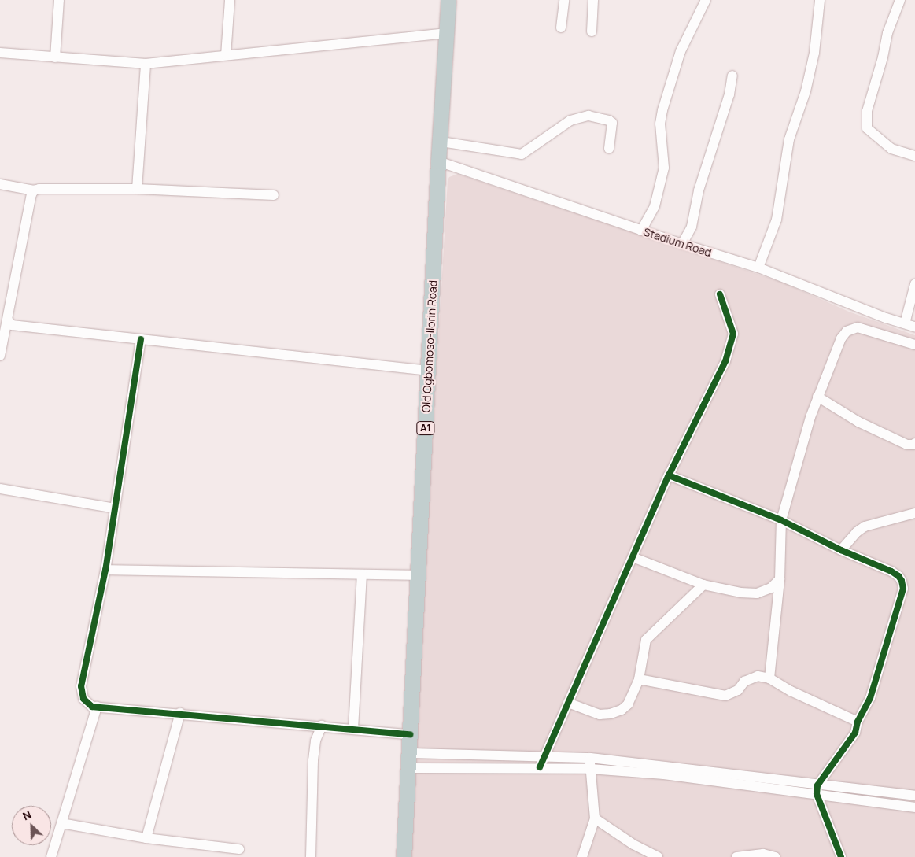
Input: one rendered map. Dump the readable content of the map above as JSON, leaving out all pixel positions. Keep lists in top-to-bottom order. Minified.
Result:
{"streets":{"highway":["Old Ogbomoso-Ilorin Road","A1"],"street":["Stadium Road"]},"crossings":[["Stadium Road","Old Ogbomoso-Ilorin Road"]],"north":"top left"}
